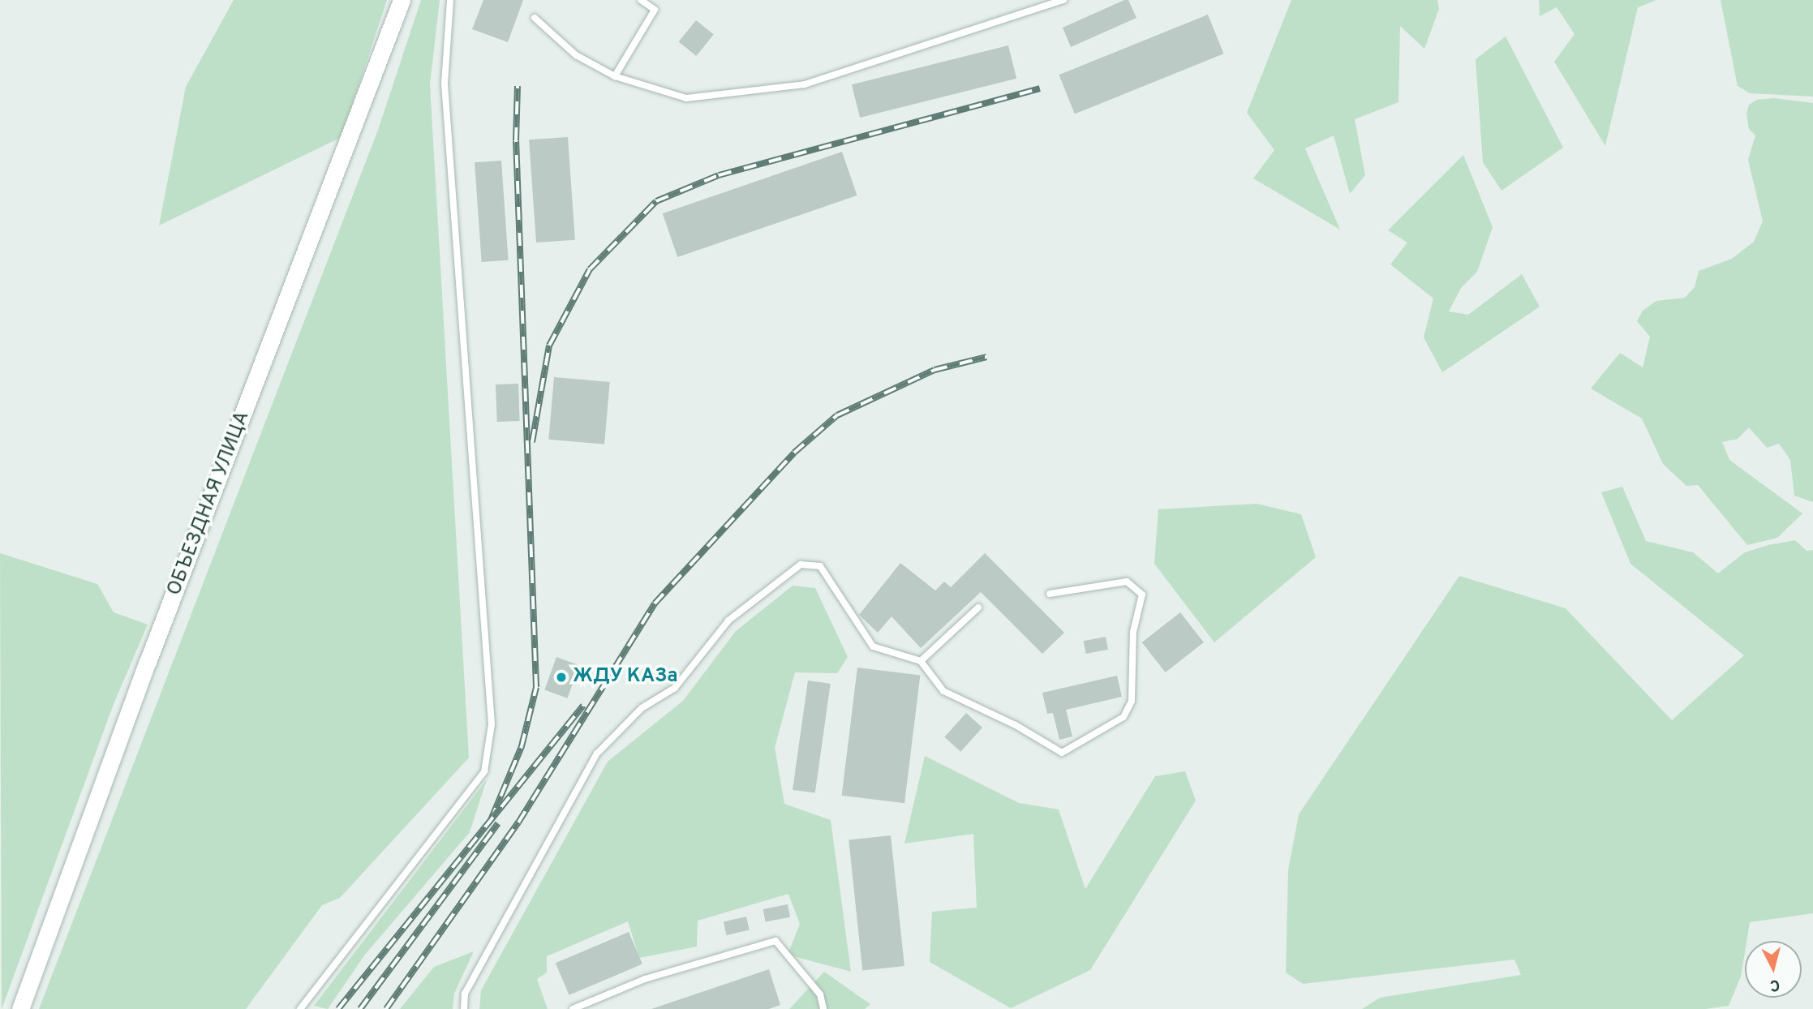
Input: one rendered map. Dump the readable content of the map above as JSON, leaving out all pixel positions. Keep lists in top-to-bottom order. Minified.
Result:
{"streets":{"main road":["ОБЪЕЗДНАЯ УЛИЦА"]},"places":["ЖДУ КАЗа"],"north":"bottom"}
